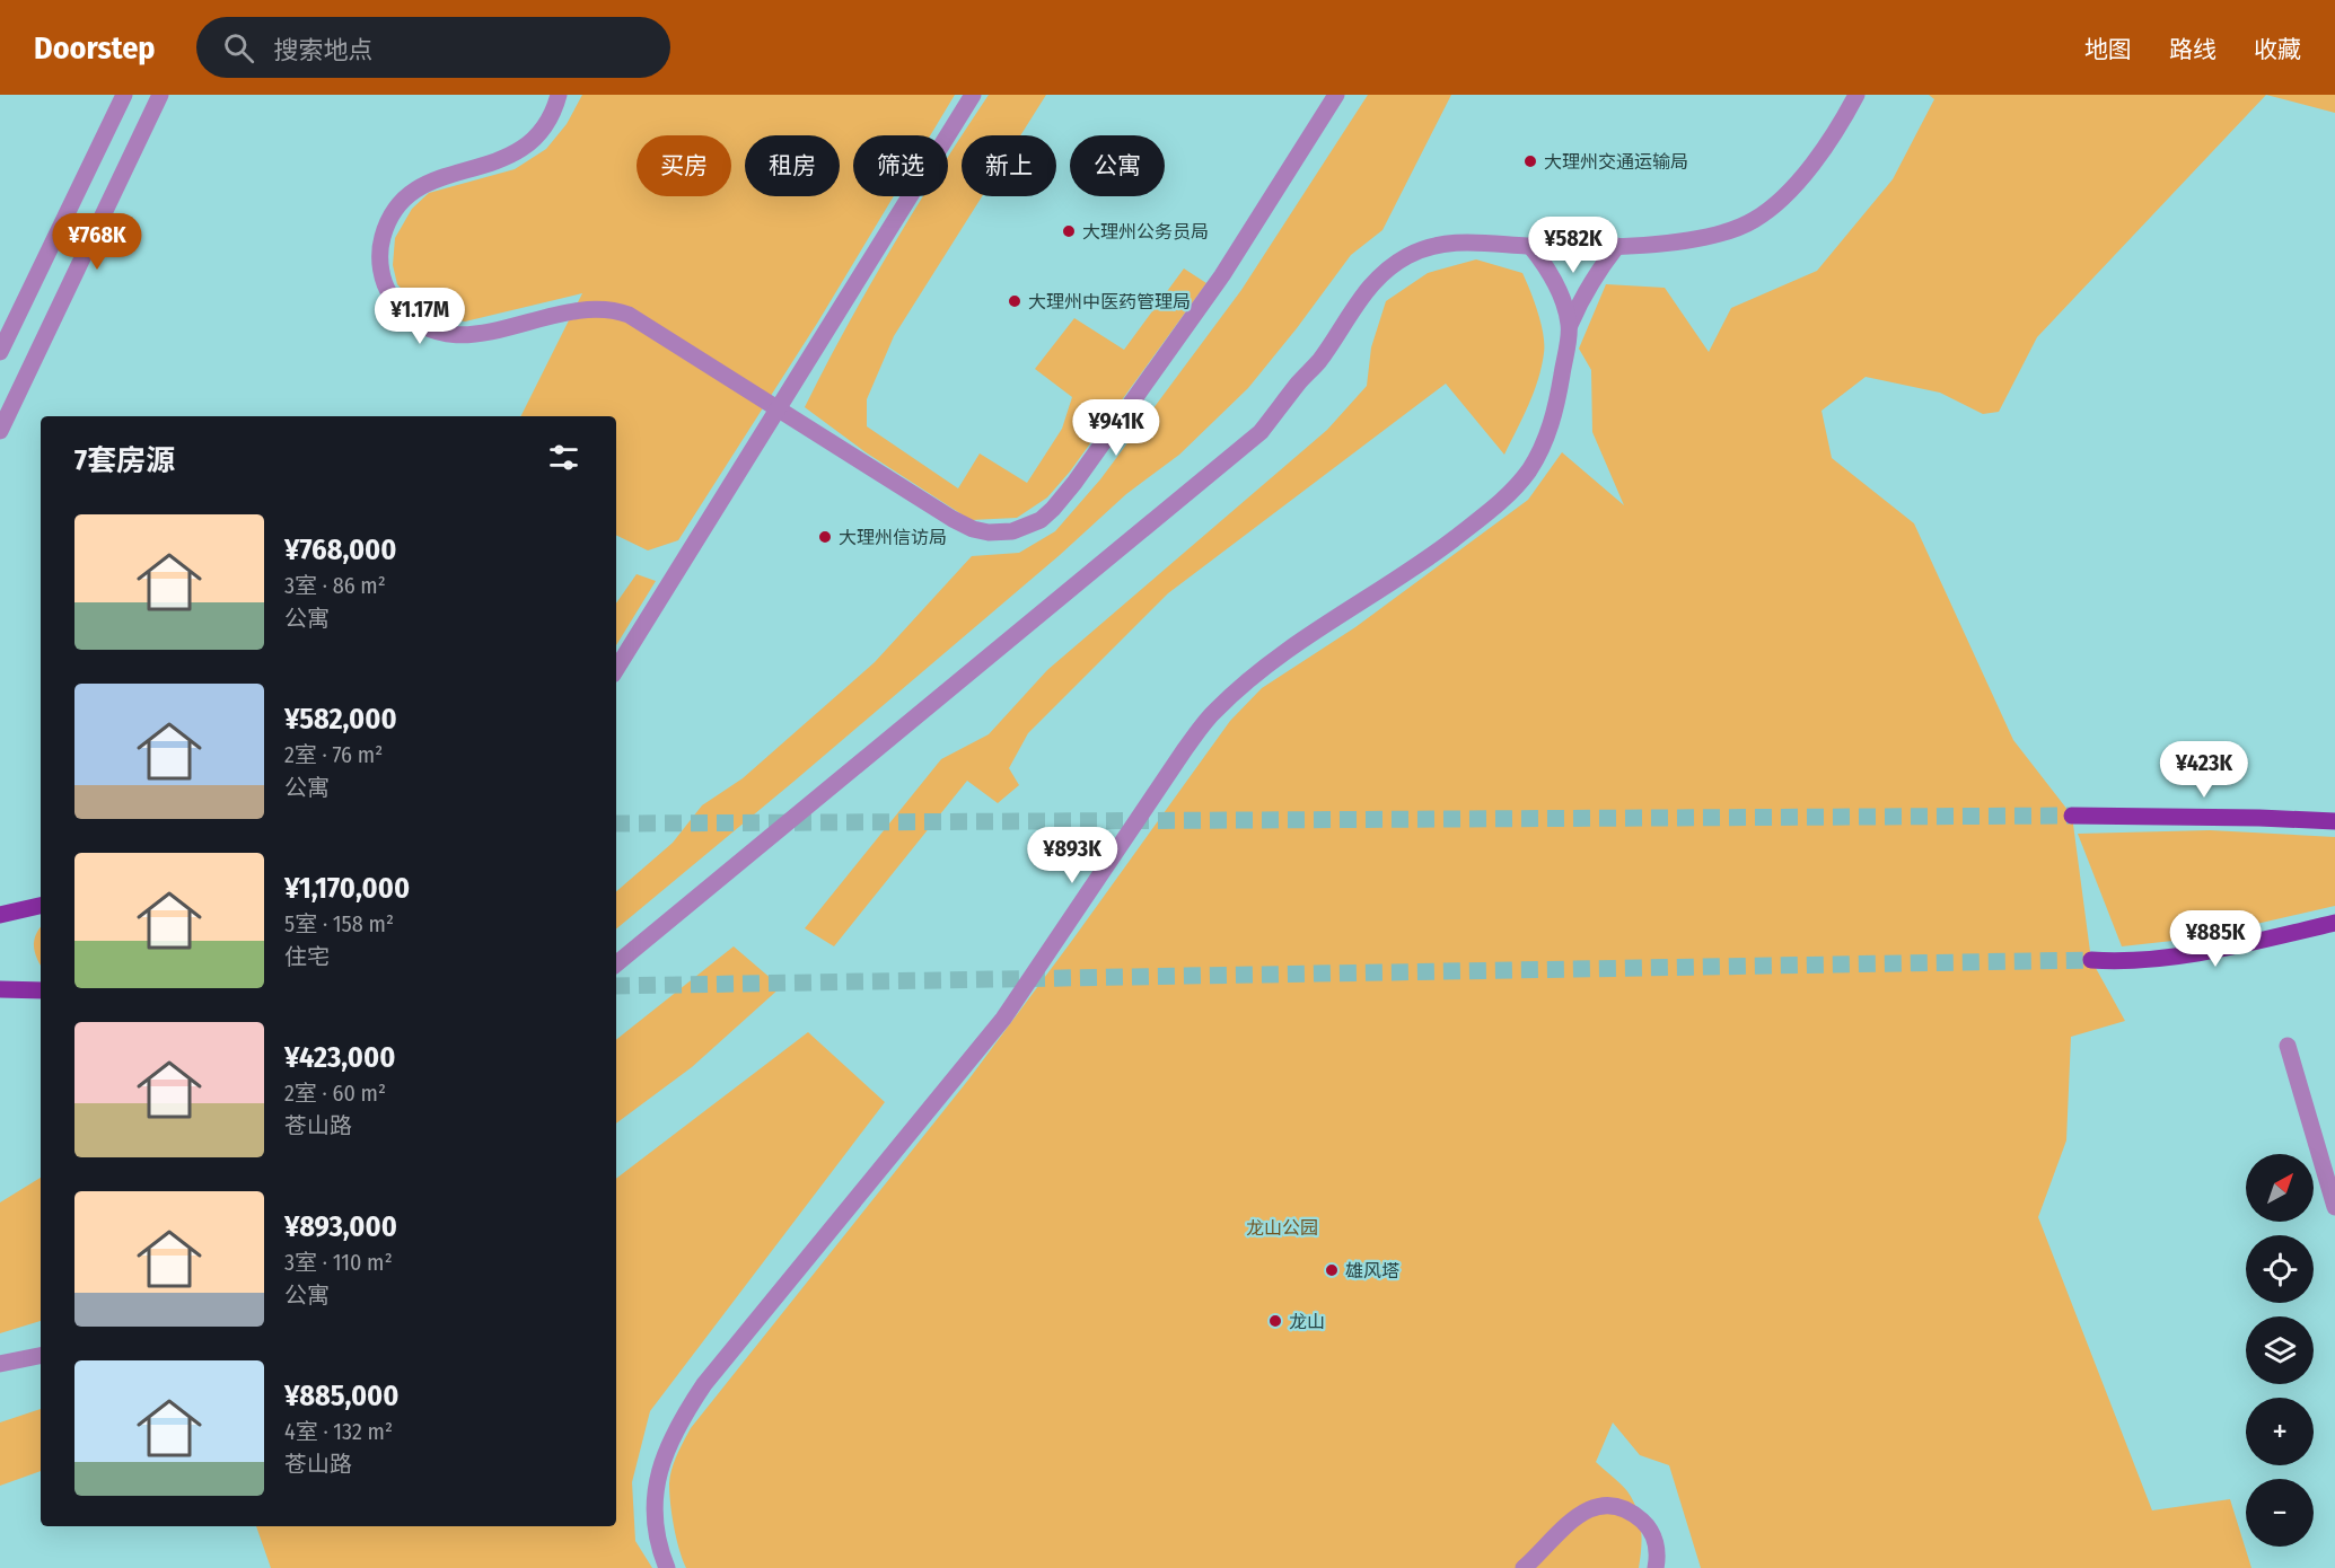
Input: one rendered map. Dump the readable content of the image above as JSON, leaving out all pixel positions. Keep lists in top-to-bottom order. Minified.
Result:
{"parks":["龙山公园"],"places":["大理州交通运输局","大理州公务员局","大理州中医药管理局","大理州信访局","雄风塔","龙山"],"north":"top right","page":{"header":"Doorstep","search":"搜索地点","nav":["地图","路线","收藏"],"chip":["买房","租房","筛选","新上","公寓"],"price":["¥768K","¥582K","¥1.17M","¥941K","¥423K","¥893K","¥885K"],"heading":"7套房源","list":[{"name":"¥768,000","note":"3室 · 86 m² · 公寓"},{"name":"¥582,000","note":"2室 · 76 m² · 公寓"},{"name":"¥1,170,000","note":"5室 · 158 m² · 住宅"},{"name":"¥423,000","note":"2室 · 60 m² · 苍山路"},{"name":"¥893,000","note":"3室 · 110 m² · 公寓"},{"name":"¥885,000","note":"4室 · 132 m² · 苍山路"}],"map_buttons":["+","−"]}}
